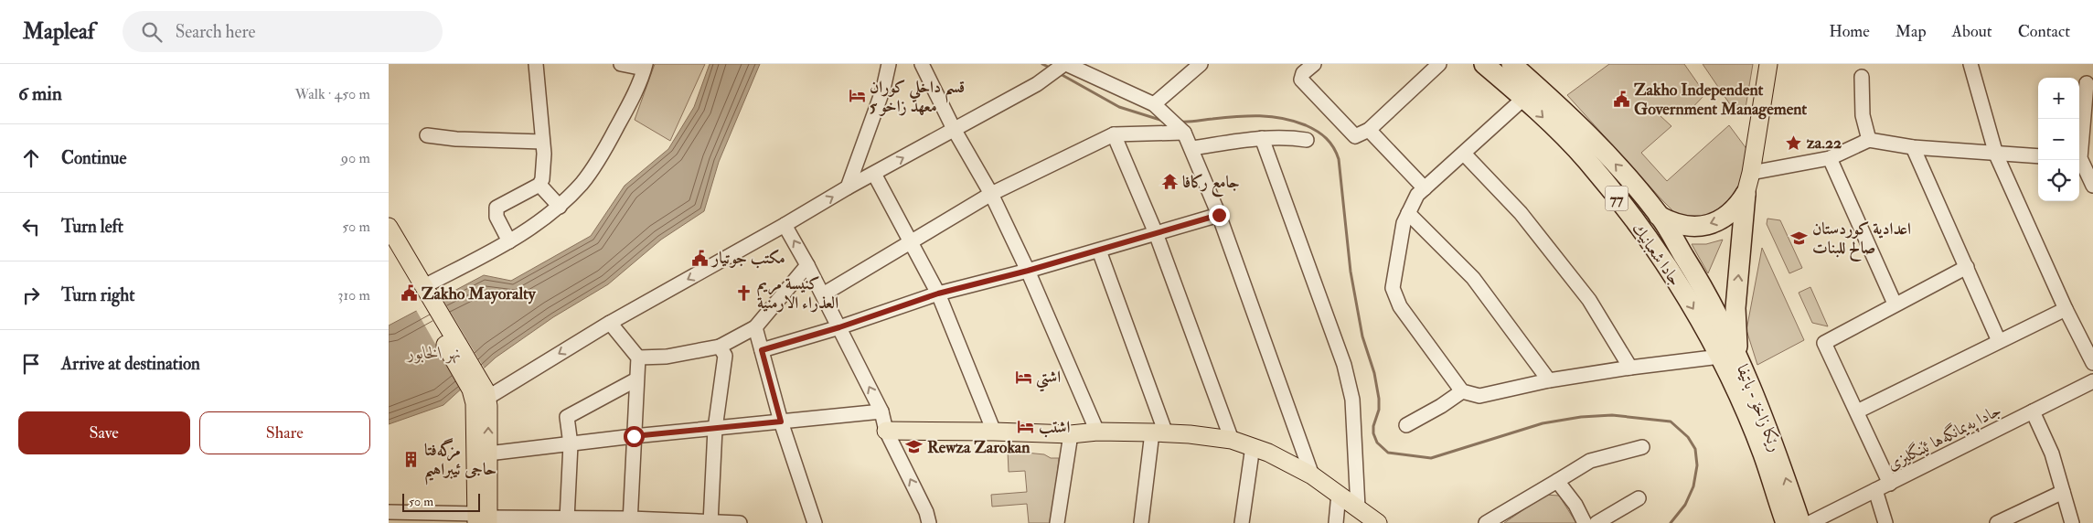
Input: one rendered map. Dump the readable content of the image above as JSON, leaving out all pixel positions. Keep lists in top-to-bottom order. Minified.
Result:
{"streets":{"highway":["77","جادا شعبانيك","رێکا زاخۆ - باتیفا"],"street":["جادا په‌يمانگه‌ها ئێنگليزى"]},"crossings":[["جادا شعبانيك","رێکا زاخۆ - باتیفا"]],"water":["نهر الخابور"],"places":{"hotel":["قسم داخلي كوران معهد زاخو 5","اشتي","اشتب"],"public building":["Zakho Independent Government Management","مکتب جوتیار","Zakho Mayoralty"],"place":["za.22"],"temple":["جامع ركافا"],"school or university":["اعدادية كوردستان صالح للبنات","Rewza Zarokan"],"church":["كنيسة مريم العذراء الارمنية"],"building":["مزگه‌فتا حاجى ئيبراهيم"]},"scale_bar":"50 m","page":{"header":"Mapleaf","search":"Search here","nav":["Home","Map","About","Contact"],"heading":["6 min","Walk · 450 m"],"map_buttons":["+","−"],"list":[["Continue","90 m"],["Turn left","50 m"],["Turn right","310 m"],"Arrive at destination"],"buttons":["Save","Share"],"scale":"50 m"}}
